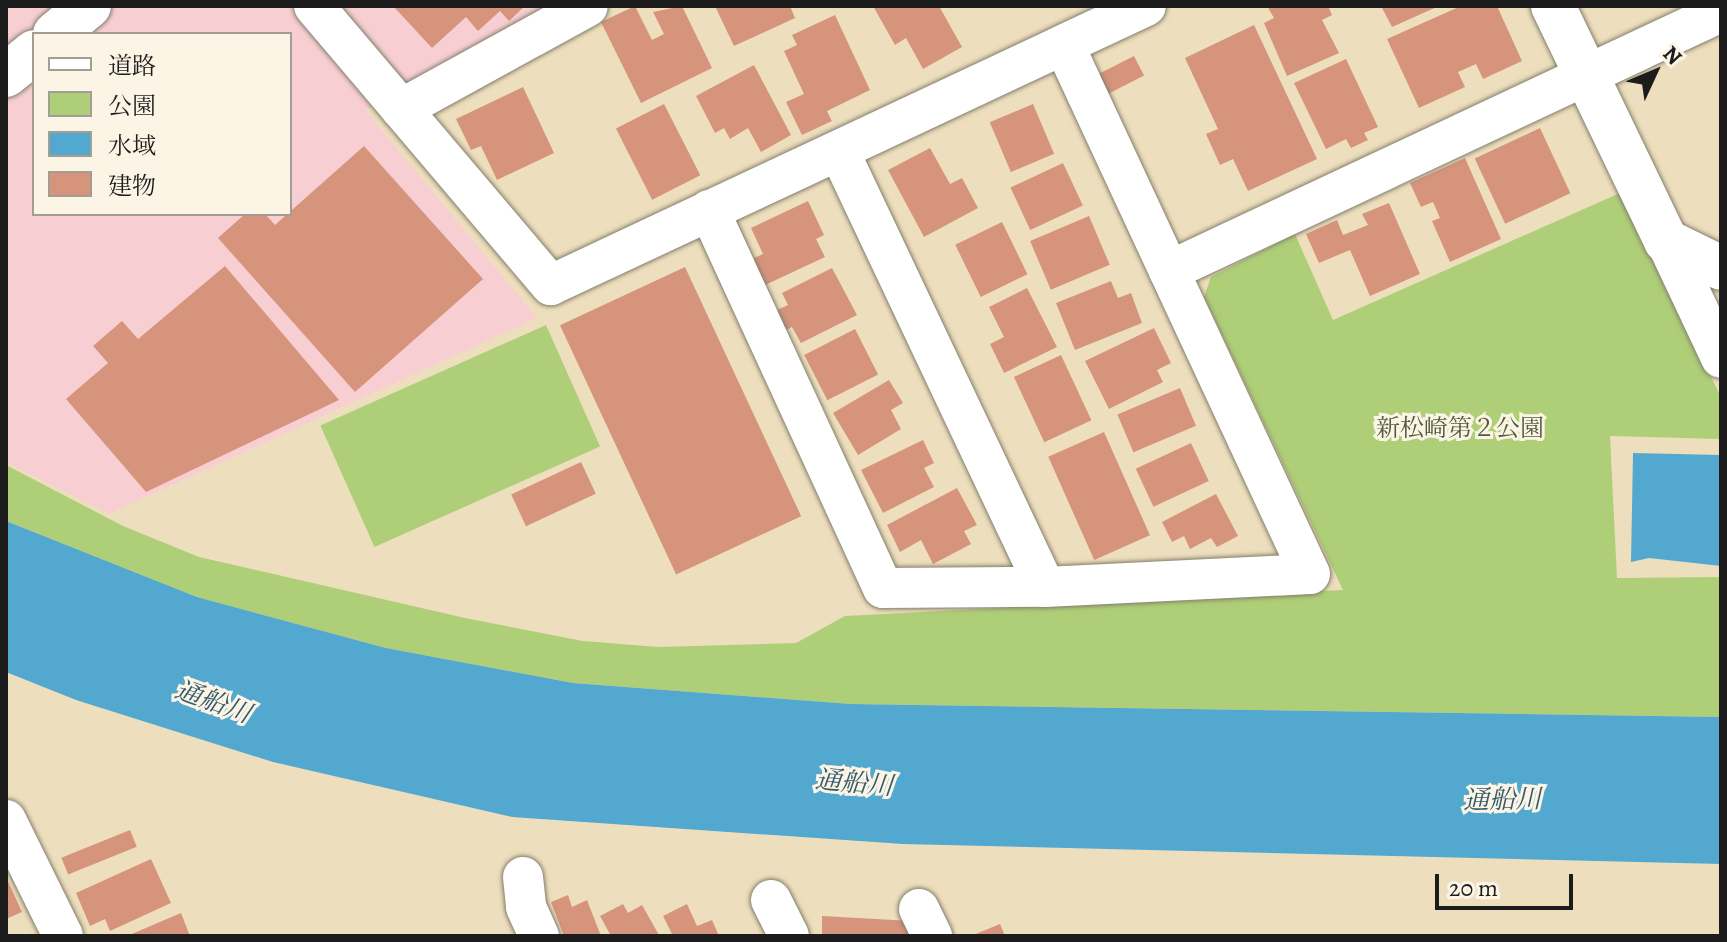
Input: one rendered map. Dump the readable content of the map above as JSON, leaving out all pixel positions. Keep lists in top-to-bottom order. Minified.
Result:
{"water":["通船川"],"parks":["新松崎第２公園"],"legend":["道路","公園","水域","建物"],"scale_bar":"20 m","north":"top right"}
